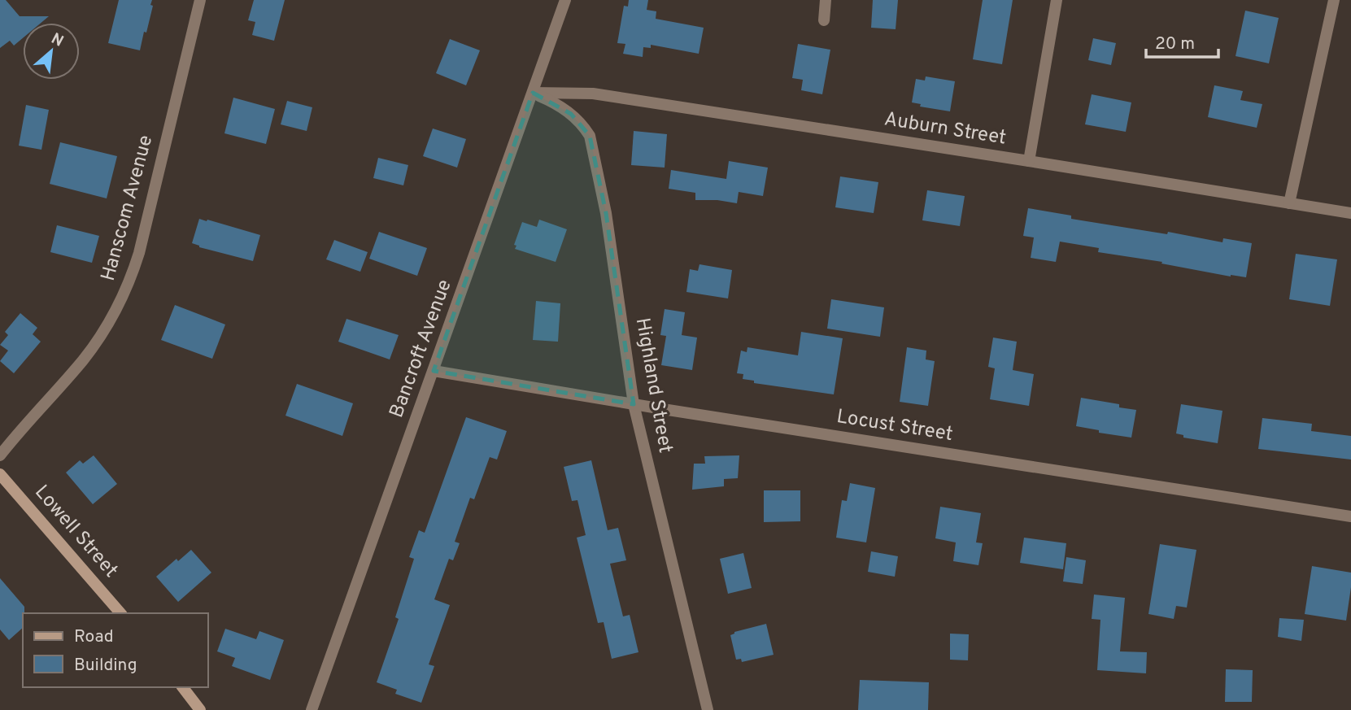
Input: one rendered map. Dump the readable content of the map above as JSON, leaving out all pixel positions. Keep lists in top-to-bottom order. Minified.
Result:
{"streets":{"main road":["Lowell Street"],"street":["Auburn Street","Hanscom Avenue","Bancroft Avenue","Highland Street","Locust Street"]},"crossings":[["Auburn Street","Bancroft Avenue"],["Auburn Street","Highland Street"],["Bancroft Avenue","Highland Street"],["Bancroft Avenue","Locust Street"],["Highland Street","Locust Street"]],"legend":["Road","Building"],"scale_bar":"20 m","north":"top right"}
